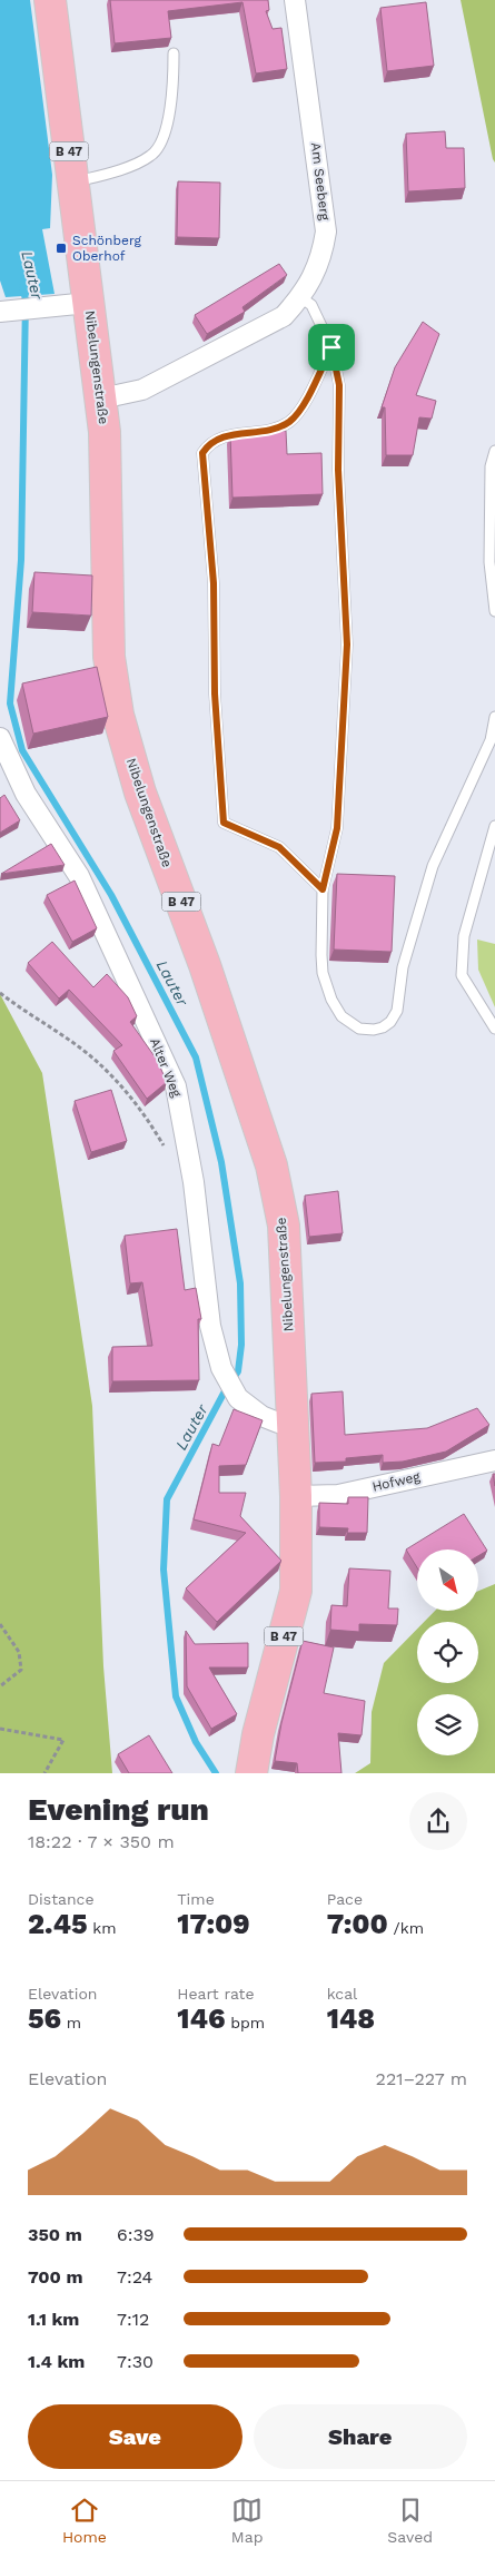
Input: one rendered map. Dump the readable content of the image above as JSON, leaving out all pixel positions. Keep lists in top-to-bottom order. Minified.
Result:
{"streets":{"main road":["B 47","Nibelungenstraße"],"street":["Am Seeberg","Alter Weg","Hofweg"]},"crossings":[["Am Seeberg","Nibelungenstraße"],["Nibelungenstraße","Alter Weg"],["Nibelungenstraße","Hofweg"]],"water":["Lauter"],"places":{"transit":["Schönberg Oberhof"]},"north":"bottom right","page":{"heading":["Evening run","18:22 · 7 × 350 m"],"stats":[["Distance","2.45 km"],["Time","17:09"],["Pace","7:00 /km"],["Elevation","56 m"],["Heart rate","146 bpm"],["kcal","148"]],"chart":["Elevation","221–227 m"],"list":[{"name":"350 m","note":"6:39"},{"name":"700 m","note":"7:24"},{"name":"1.1 km","note":"7:12"},{"name":"1.4 km","note":"7:30"}],"buttons":["Save","Share"],"tabs":["Home","Map","Saved"]}}
